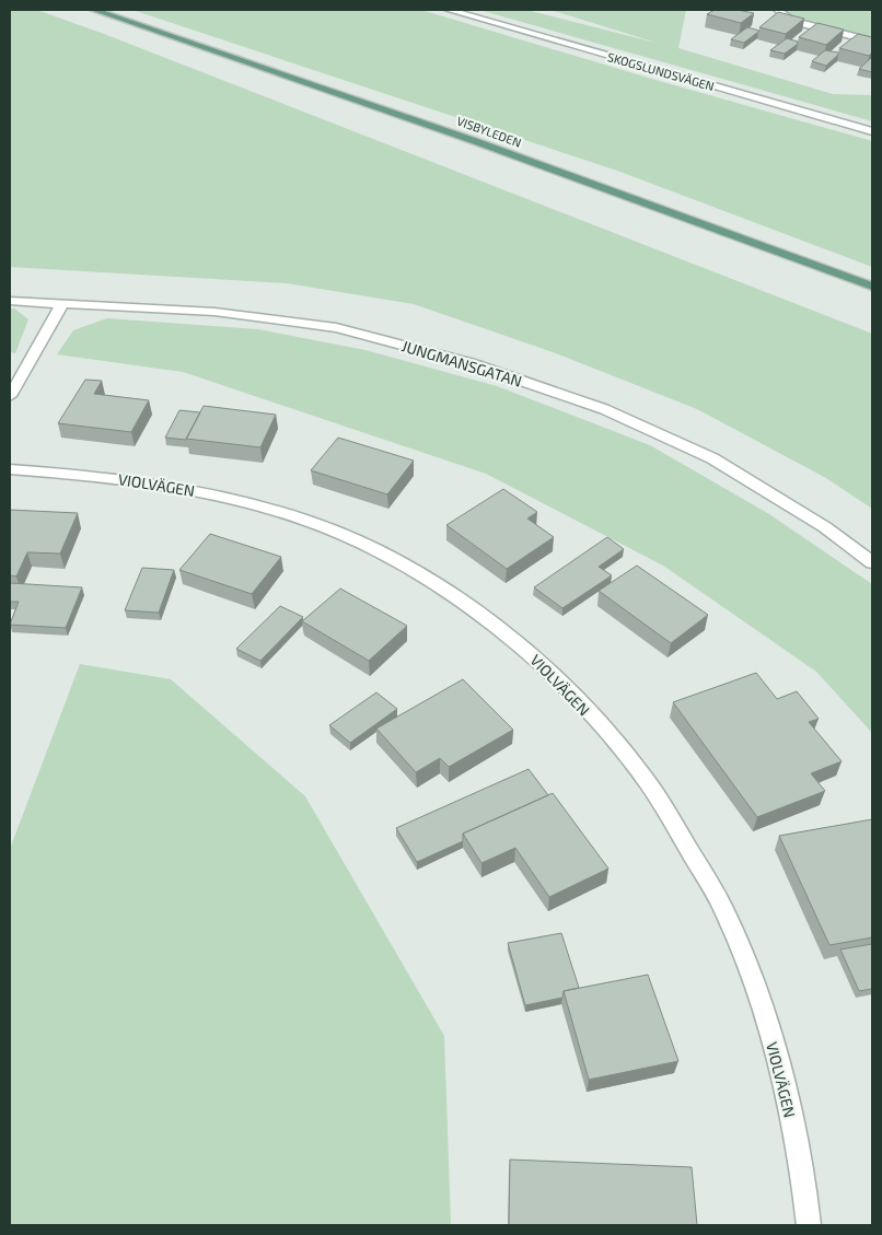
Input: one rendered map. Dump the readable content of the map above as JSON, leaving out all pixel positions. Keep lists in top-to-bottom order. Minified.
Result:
{"streets":{"main road":["VISBYLEDEN"],"street":["SKOGSLUNDSVÄGEN","JUNGMANSGATAN","VIOLVÄGEN"]}}
